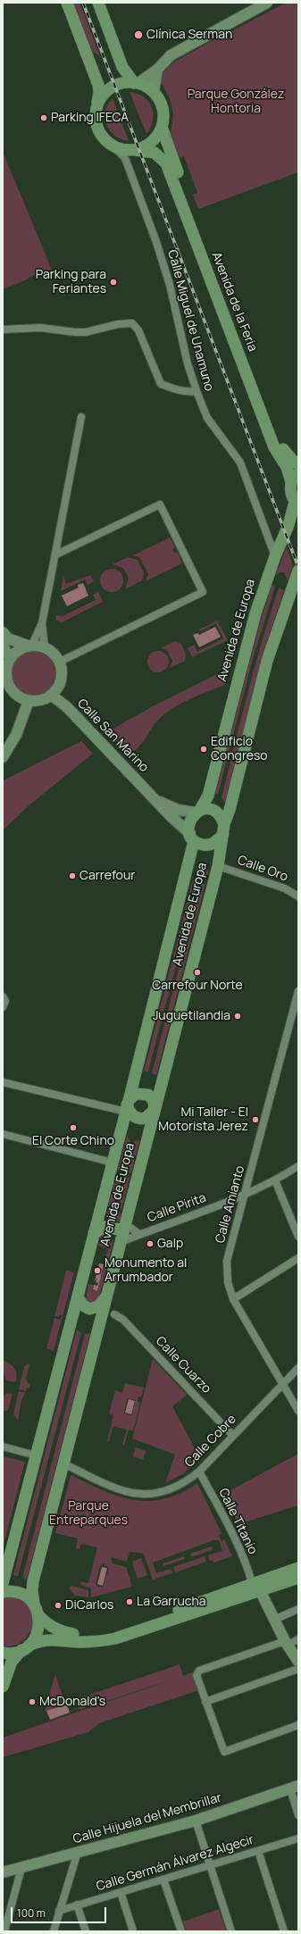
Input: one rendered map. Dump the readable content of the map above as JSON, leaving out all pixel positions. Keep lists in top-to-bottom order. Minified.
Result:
{"streets":{"main road":["Avenida de la Feria","Avenida de Europa"],"street":["Calle Miguel de Unamuno","Calle San Marino","Calle Oro","Calle Amianto","Calle Pirita","Calle Cuarzo","Calle Cobre","Calle Titanio","Calle Hijuela del Membrillar","Calle Germán Álvarez Algecir"]},"crossings":[["Avenida de la Feria","Calle Miguel de Unamuno"],["Avenida de la Feria","Avenida de Europa"],["Calle Miguel de Unamuno","Avenida de Europa"],["Avenida de Europa","Calle San Marino"],["Avenida de Europa","Calle Oro"],["Avenida de Europa","Calle Pirita"],["Avenida de Europa","Calle Cuarzo"],["Avenida de Europa","Calle Cobre"],["Calle Amianto","Calle Pirita"],["Calle Amianto","Calle Cobre"],["Calle Cuarzo","Calle Cobre"],["Calle Cobre","Calle Titanio"]],"parks":["Parque González Hontoria","Parque Entreparques"],"places":["Clínica Serman","Parking IFECA","Parking para Feriantes","Edificio Congreso","Carrefour","Carrefour Norte","Juguetilandia","Mi Taller - El Motorista Jerez","El Corte Chino","Galp","Monumento al Arrumbador","La Garrucha","DiCarlos","McDonald's"],"scale_bar":"100 m"}
